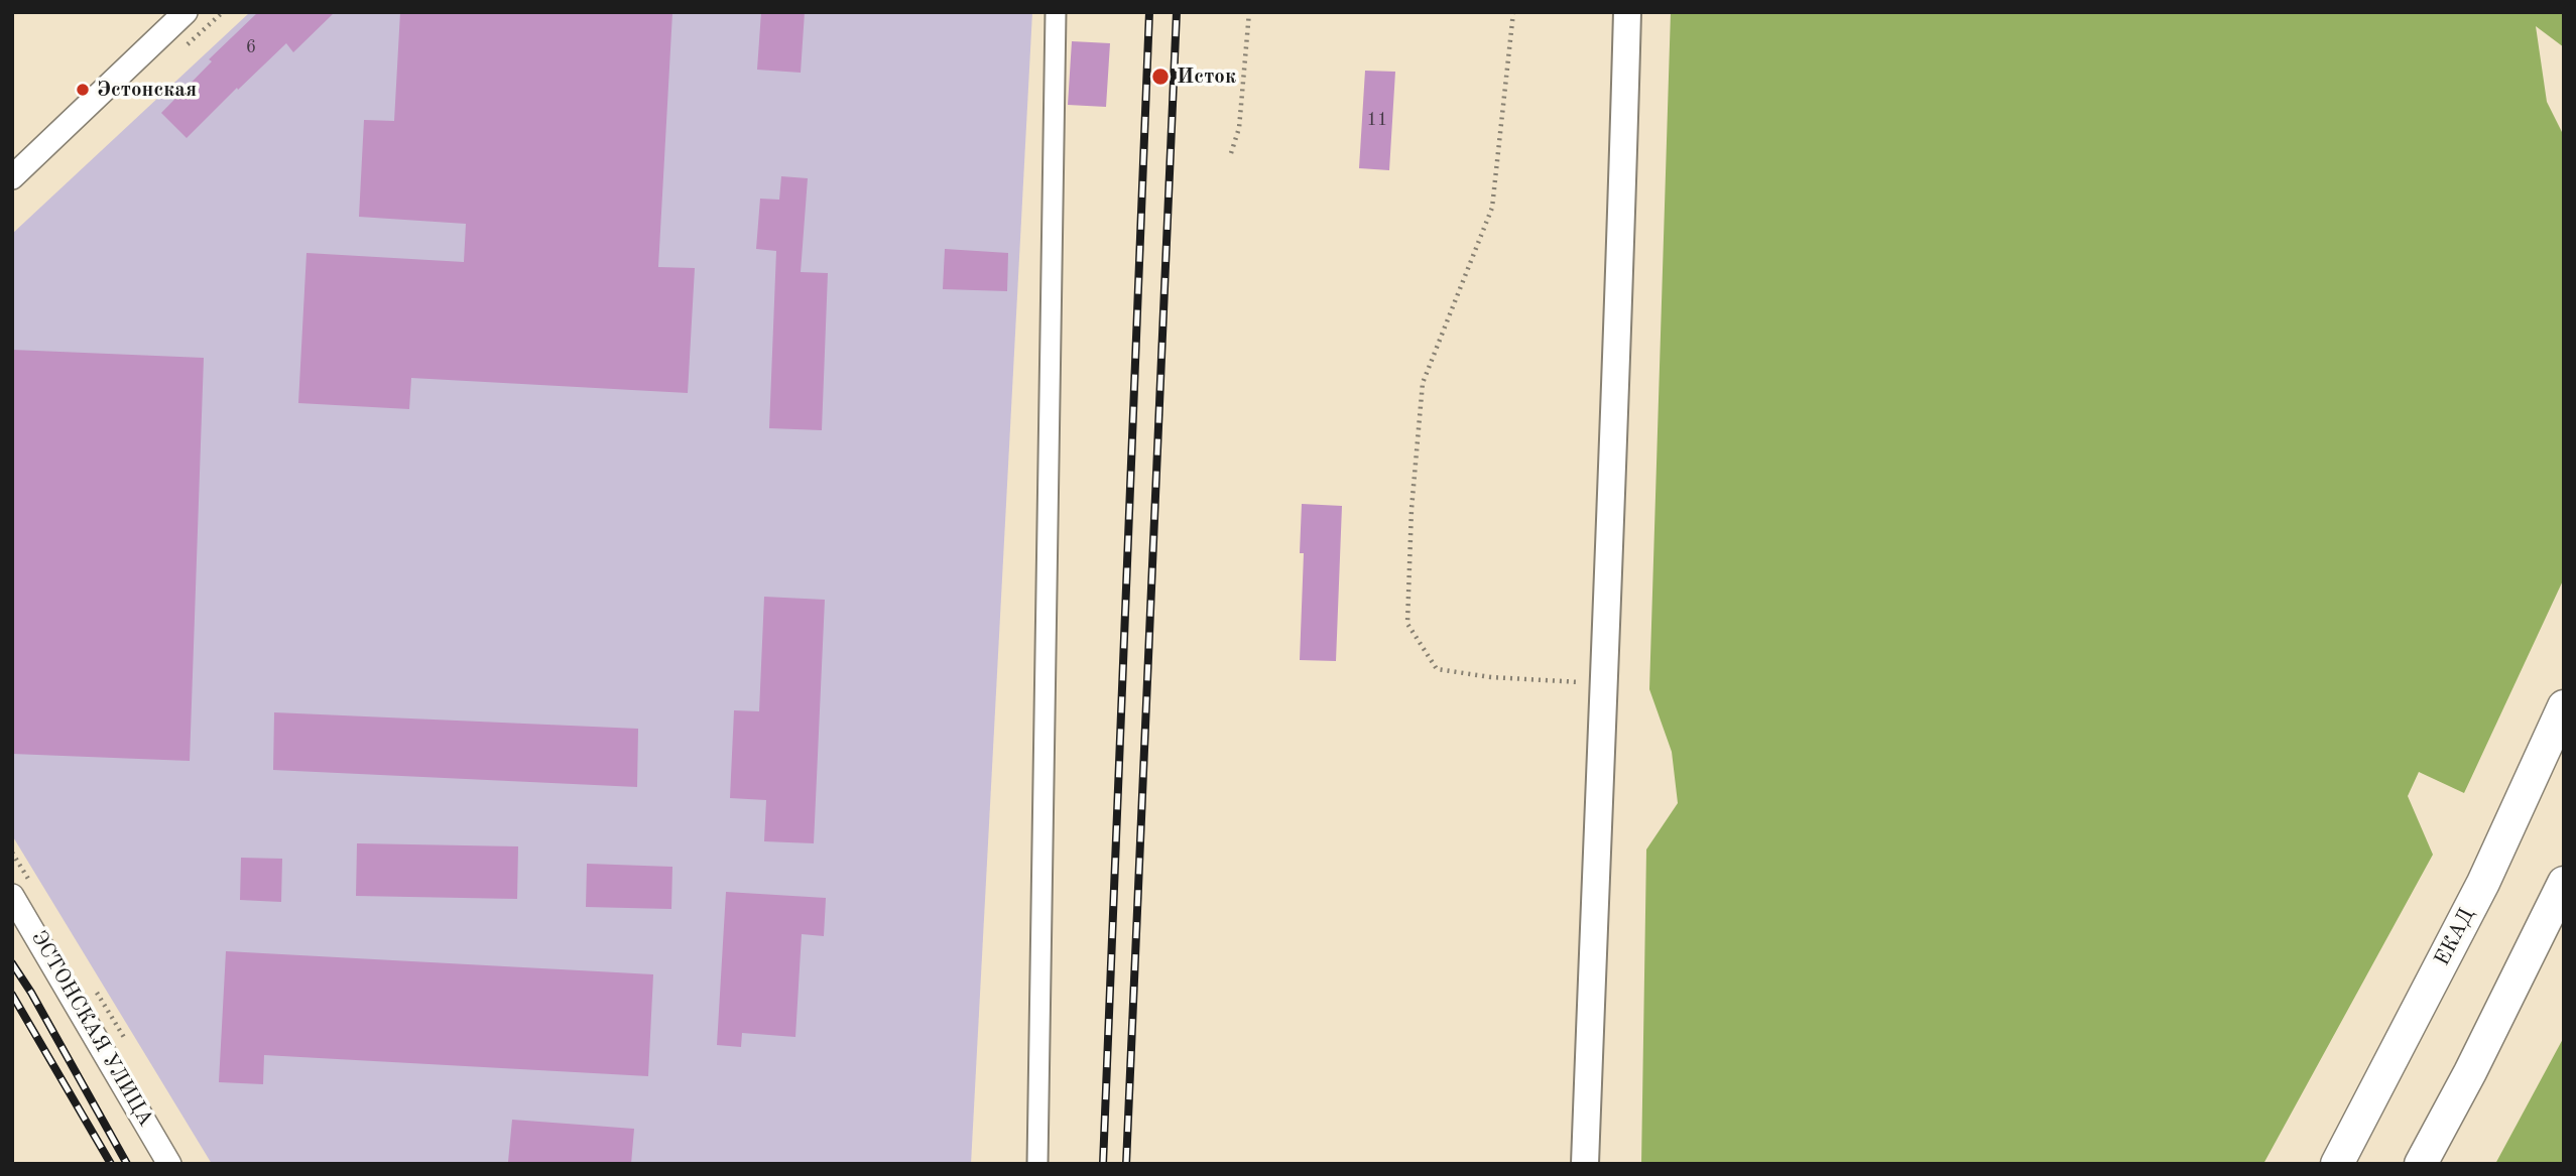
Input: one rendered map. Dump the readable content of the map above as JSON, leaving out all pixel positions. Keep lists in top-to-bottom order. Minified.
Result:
{"streets":{"highway":["ЕКАД"],"street":["ЭСТОНСКАЯ УЛИЦА"]},"places":["Исток","Эстонская"],"house_numbers":["6","11"]}
